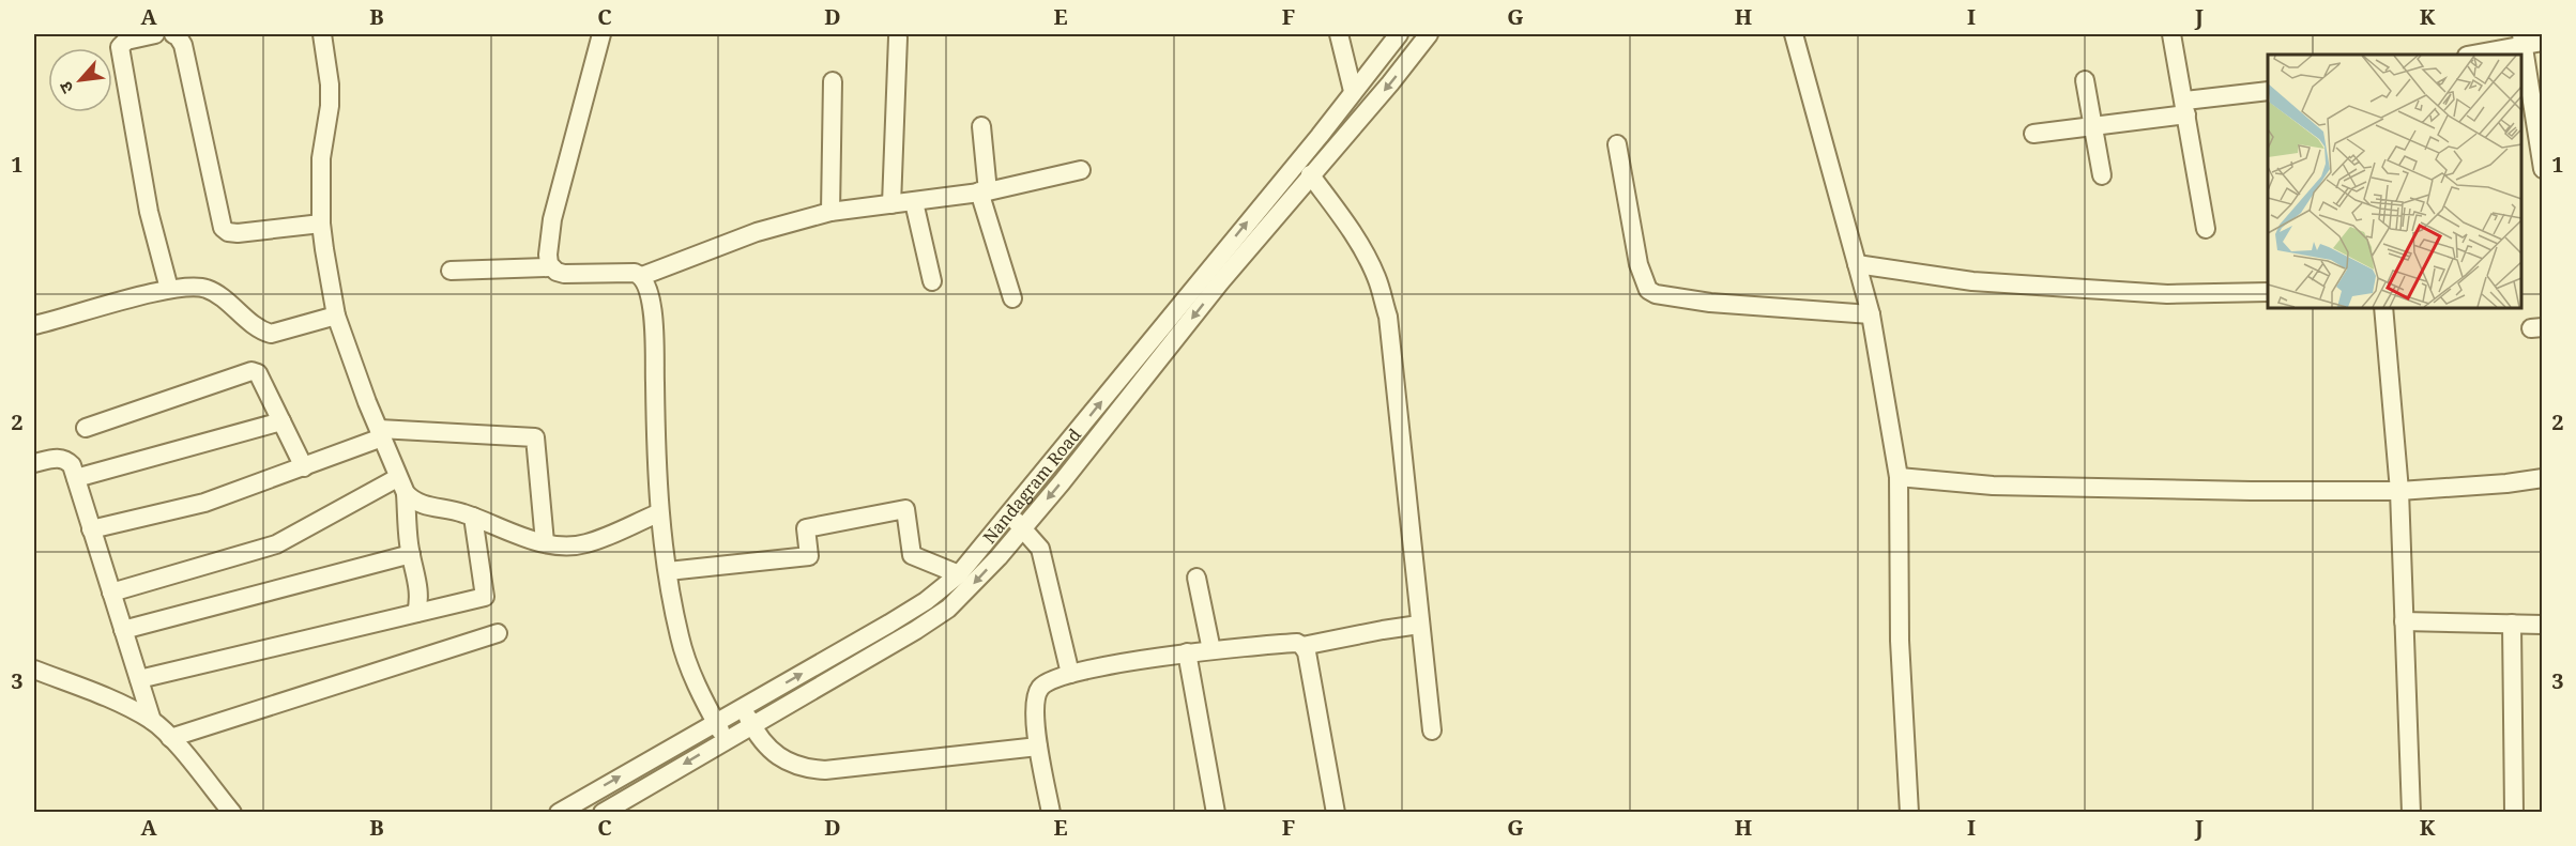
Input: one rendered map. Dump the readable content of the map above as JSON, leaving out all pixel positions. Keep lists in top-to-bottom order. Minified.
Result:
{"streets":{"street":["Nandagram Road"]},"north":"bottom left","grid":{"columns":["A","B","C","D","E","F","G","H","I","J","K"],"rows":["1","2","3"]}}
